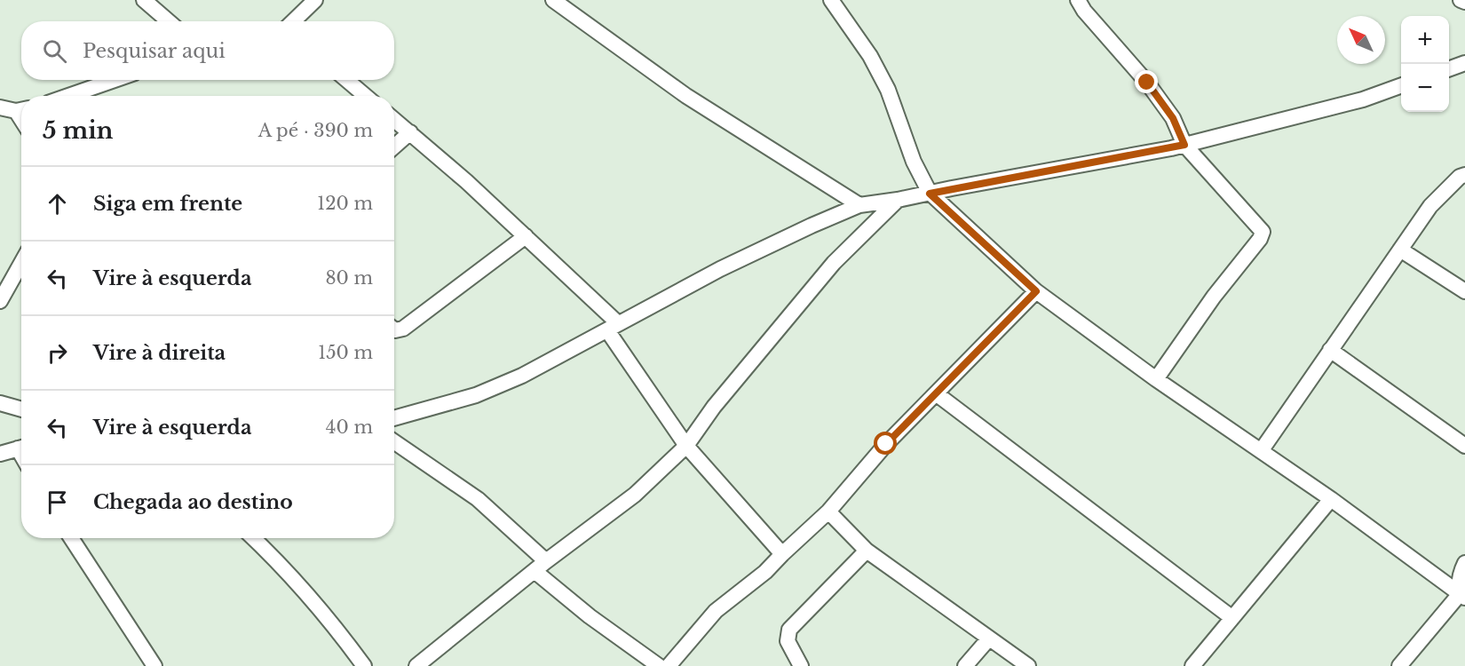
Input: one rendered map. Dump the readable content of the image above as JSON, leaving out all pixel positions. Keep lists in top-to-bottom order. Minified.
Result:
{"north":"top left","page":{"map_buttons":["+","−"],"search":"Pesquisar aqui","heading":["5 min","A pé · 390 m"],"list":[["Siga em frente","120 m"],["Vire à esquerda","80 m"],["Vire à direita","150 m"],["Vire à esquerda","40 m"],"Chegada ao destino"]}}
